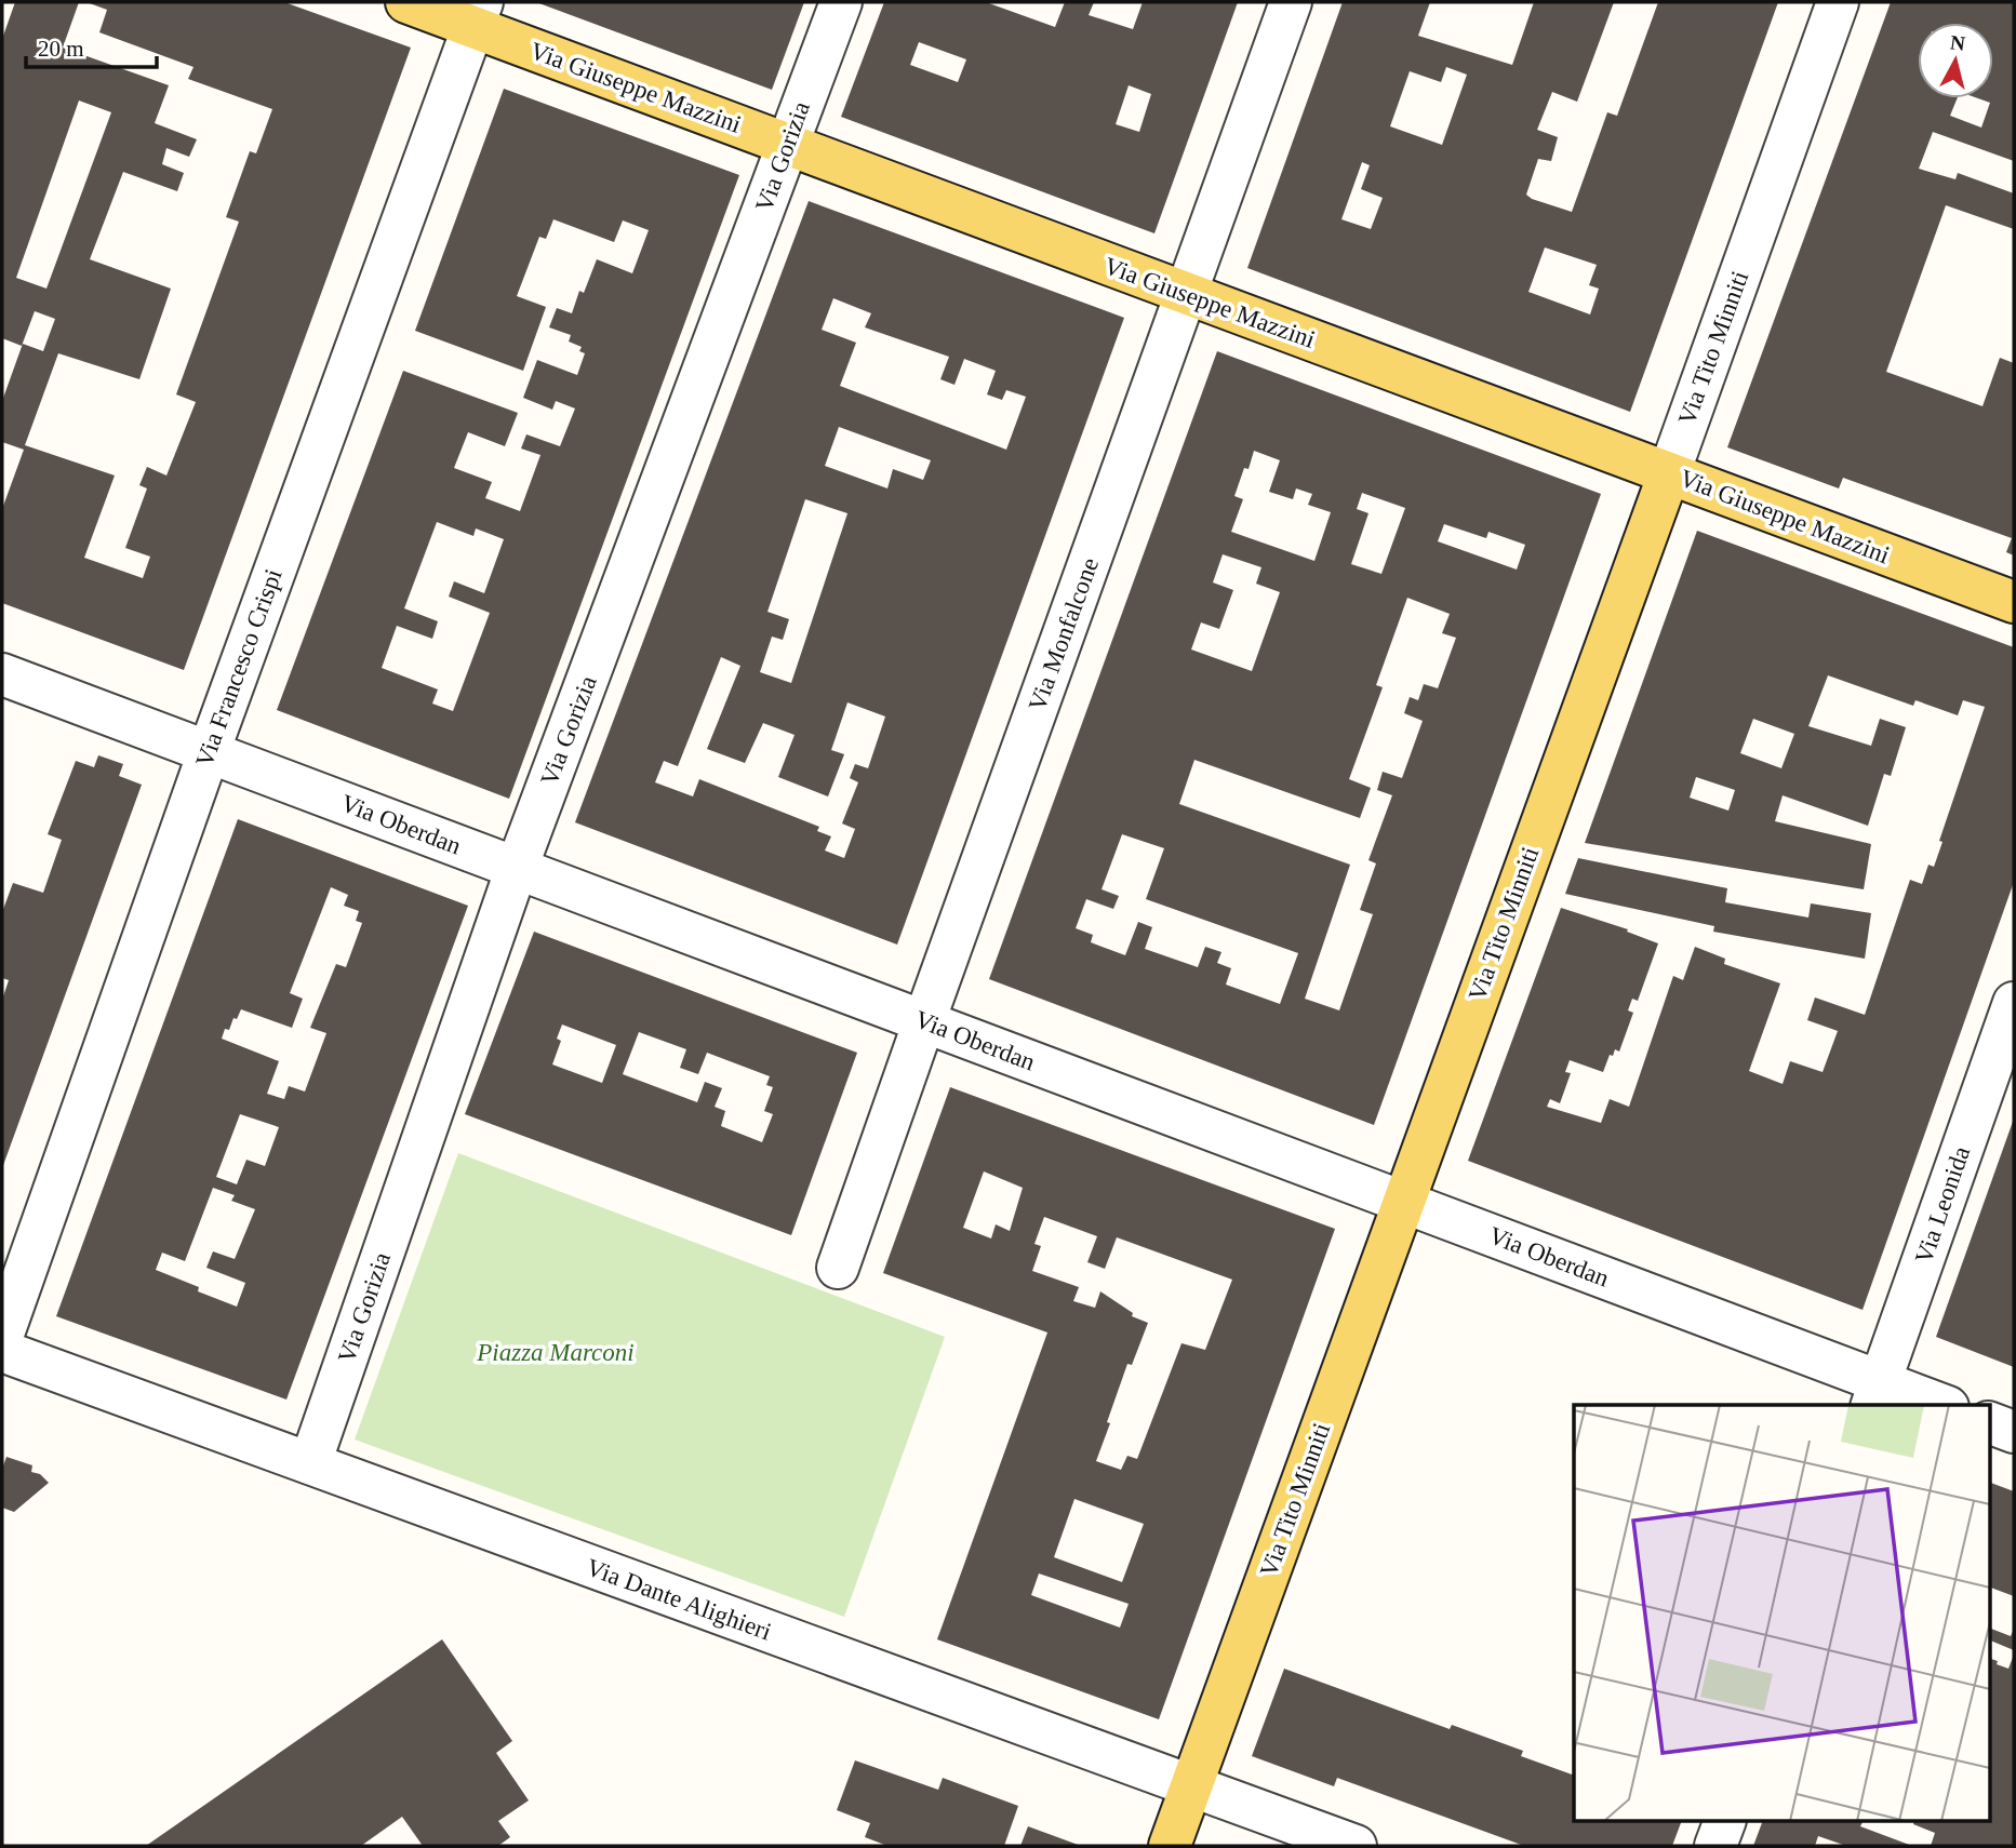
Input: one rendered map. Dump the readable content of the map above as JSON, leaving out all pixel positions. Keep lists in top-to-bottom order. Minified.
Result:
{"streets":{"main road":["Via Giuseppe Mazzini","Via Tito Minniti"],"street":["Via Gorizia","Via Monfalcone","Via Francesco Crispi","Via Oberdan","Via Leonida","Via Dante Alighieri"]},"crossings":[["Via Giuseppe Mazzini","Via Gorizia"],["Via Giuseppe Mazzini","Via Tito Minniti"],["Via Giuseppe Mazzini","Via Monfalcone"],["Via Giuseppe Mazzini","Via Francesco Crispi"],["Via Gorizia","Via Oberdan"],["Via Gorizia","Via Dante Alighieri"],["Via Tito Minniti","Via Oberdan"],["Via Tito Minniti","Via Dante Alighieri"],["Via Monfalcone","Via Oberdan"],["Via Francesco Crispi","Via Oberdan"],["Via Oberdan","Via Leonida"]],"parks":["Piazza Marconi"],"scale_bar":"20 m","north":"top"}
